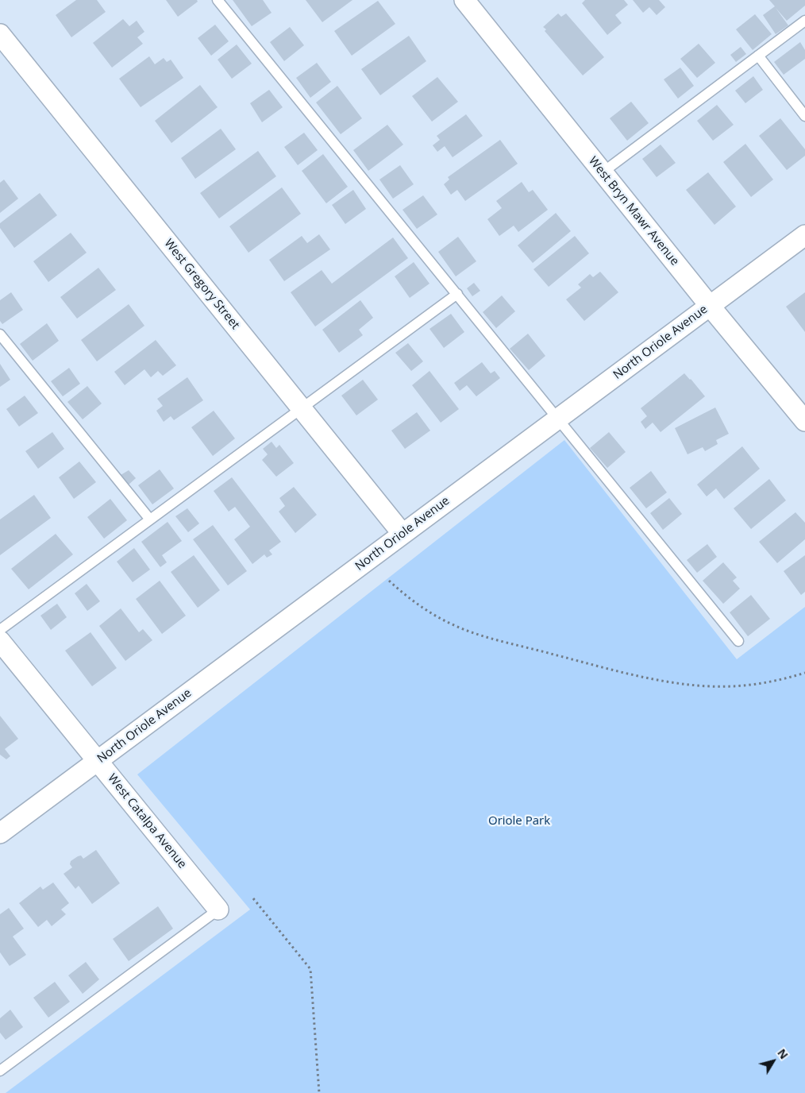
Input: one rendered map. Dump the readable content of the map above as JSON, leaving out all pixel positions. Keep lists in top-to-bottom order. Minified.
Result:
{"streets":{"street":["West Bryn Mawr Avenue","West Gregory Street","North Oriole Avenue","West Catalpa Avenue"]},"crossings":[["West Bryn Mawr Avenue","North Oriole Avenue"],["West Gregory Street","North Oriole Avenue"],["North Oriole Avenue","West Catalpa Avenue"]],"parks":["Oriole Park"],"north":"top right"}
